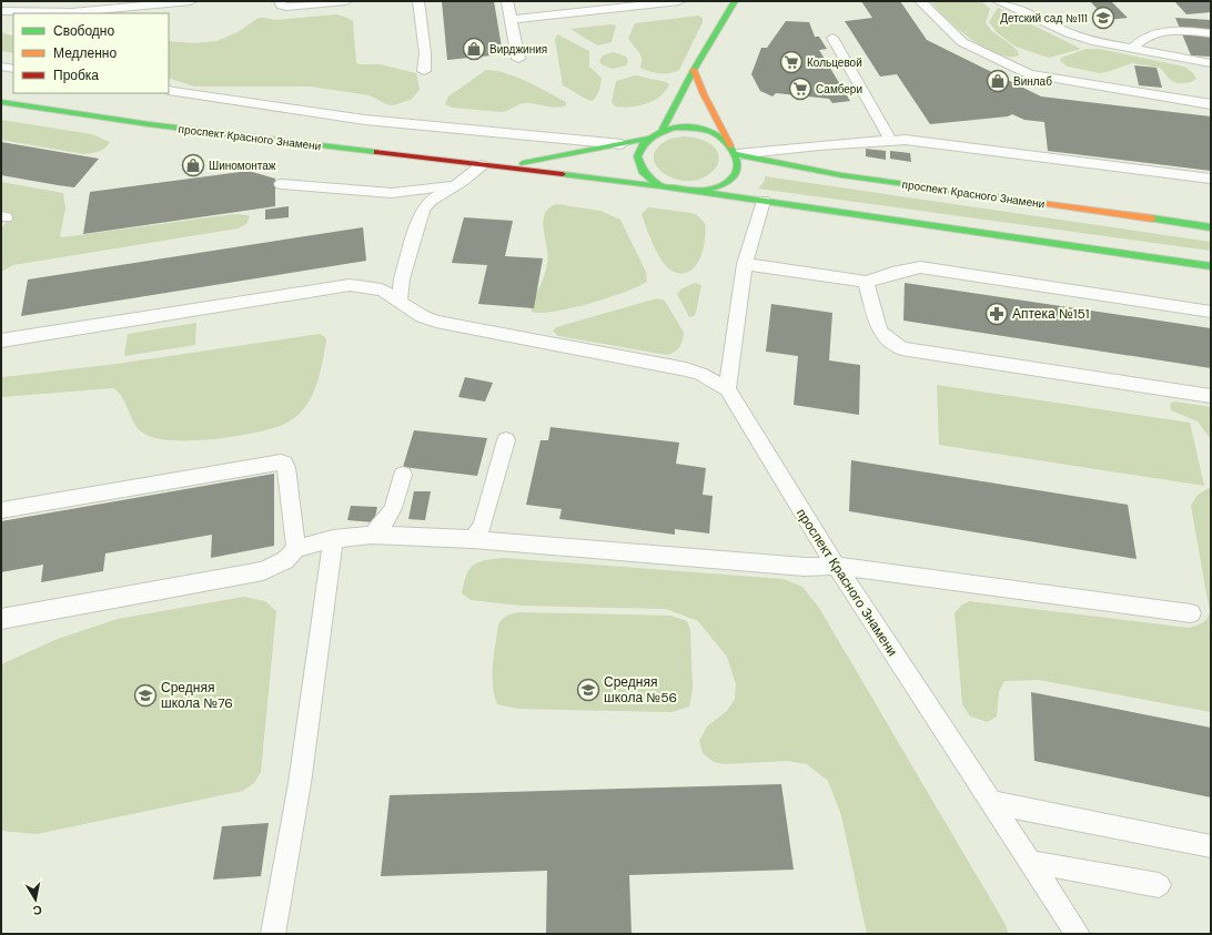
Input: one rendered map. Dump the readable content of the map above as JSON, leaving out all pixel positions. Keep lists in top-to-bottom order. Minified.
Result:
{"streets":{"main road":["проспект Красного Знамени"]},"places":{"school or university":["Детский сад №111","Средняя школа №56","Средняя школа №76"],"shop":["Вирджиния","Винлаб","Шиномонтаж"],"supermarket":["Кольцевой","Самбери"],"pharmacy":["Аптека №151"]},"legend":["Свободно","Медленно","Пробка"],"north":"bottom"}
